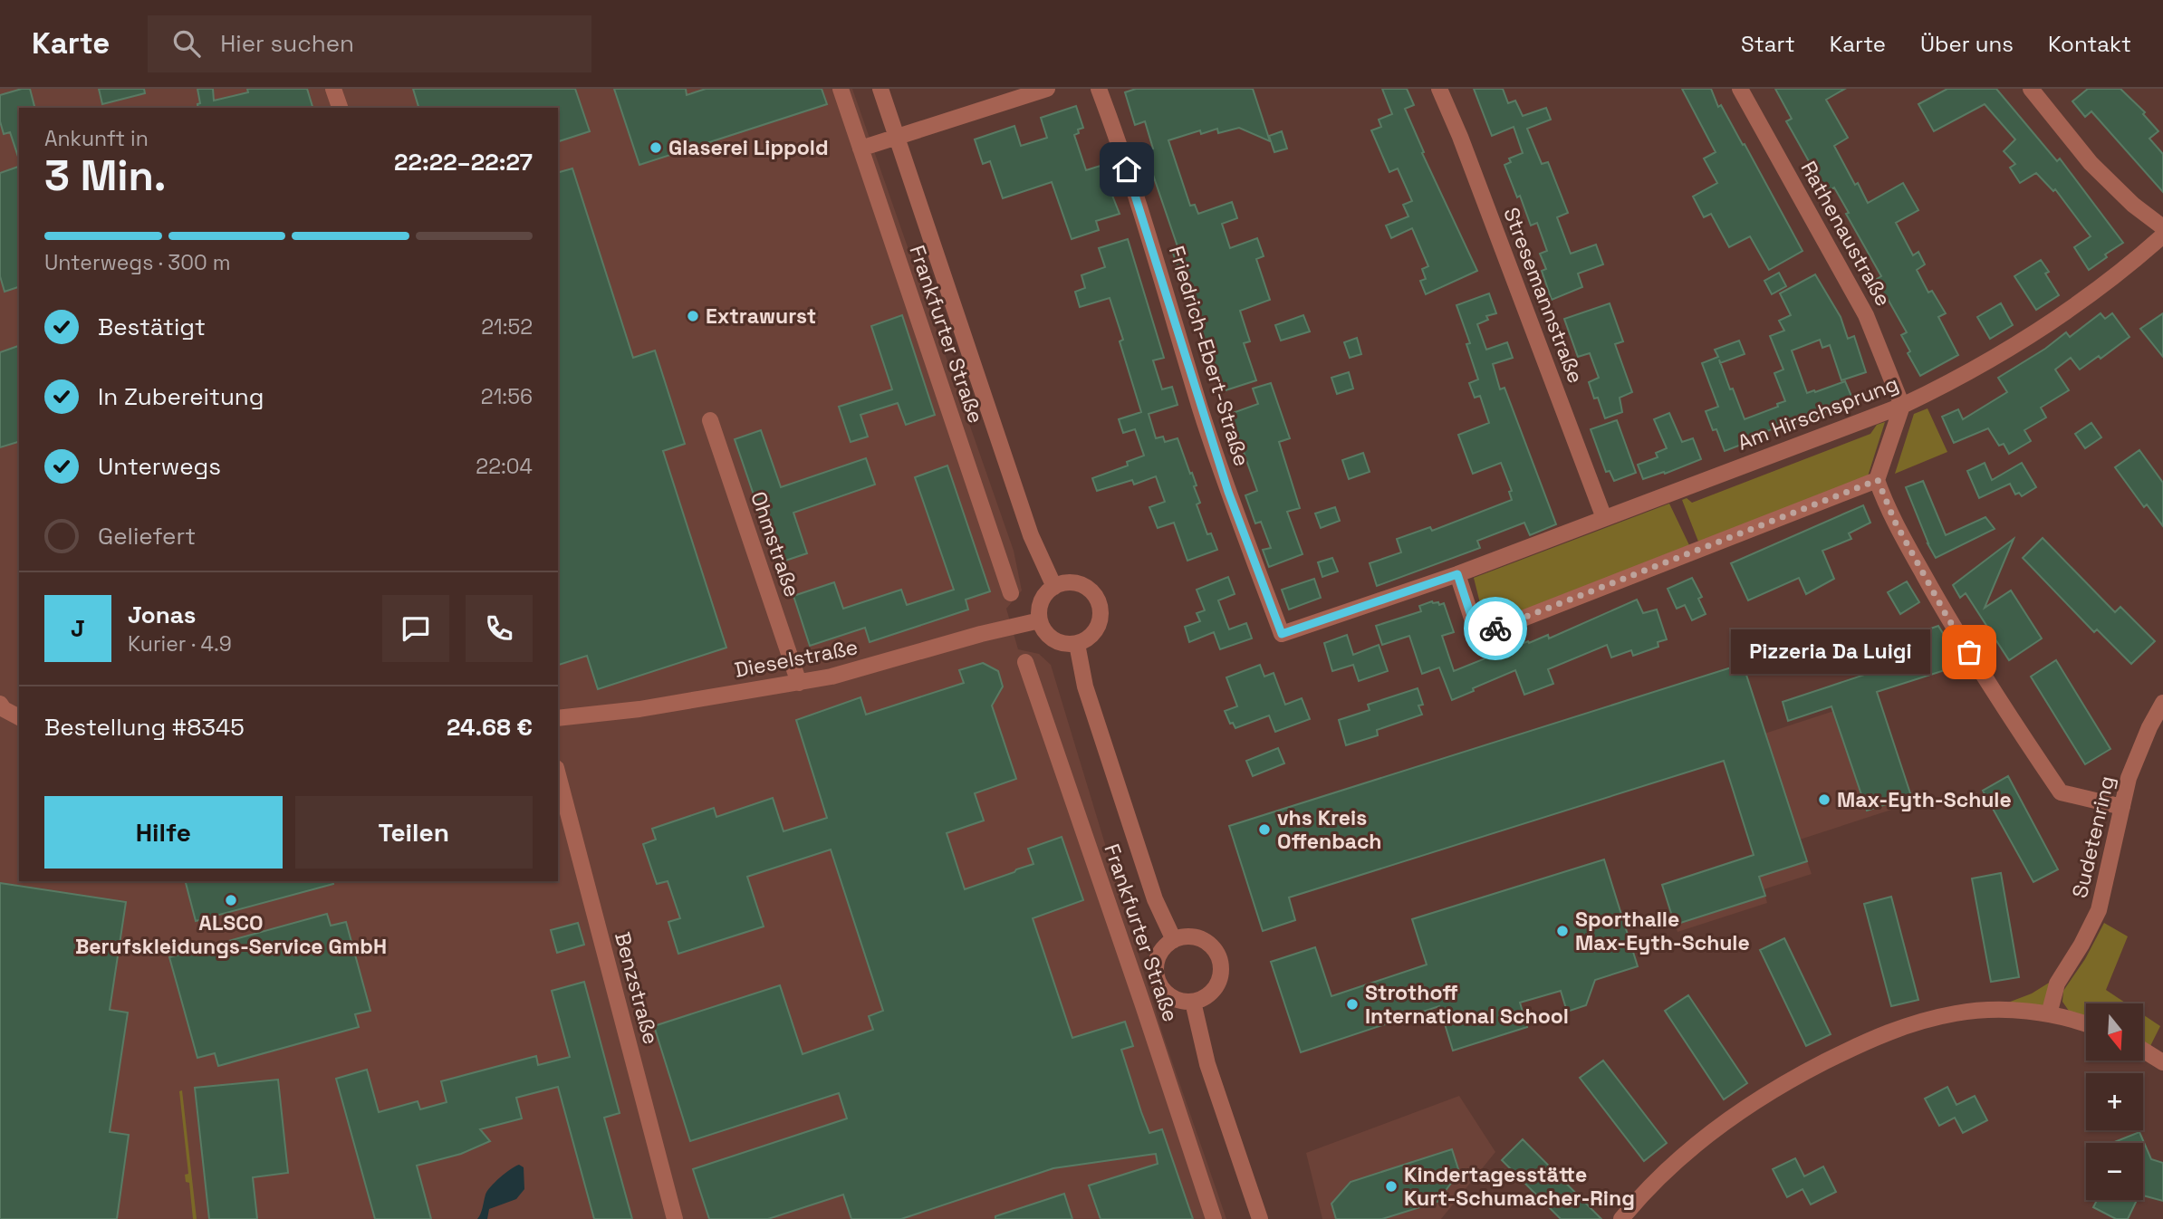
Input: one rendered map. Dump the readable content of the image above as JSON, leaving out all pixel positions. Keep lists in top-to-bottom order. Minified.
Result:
{"streets":{"street":["Rathenaustraße","Stresemannstraße","Frankfurter Straße","Friedrich-Ebert-Straße","Am Hirschsprung","Ohmstraße","Dieselstraße","Sudetenring","Benzstraße"]},"crossings":[["Rathenaustraße","Am Hirschsprung"],["Stresemannstraße","Am Hirschsprung"],["Frankfurter Straße","Dieselstraße"],["Friedrich-Ebert-Straße","Am Hirschsprung"],["Ohmstraße","Dieselstraße"]],"places":["Glaserei Lippold","Extrawurst","Pizzeria Da Luigi","Max-Eyth-Schule","vhs Kreis Offenbach","ALSCO Berufskleidungs-Service GmbH","Sporthalle Max-Eyth-Schule","Strothoff International School","Kindertagesstätte Kurt-Schumacher-Ring"],"north":"bottom","page":{"header":"Karte","search":"Hier suchen","nav":["Start","Karte","Über uns","Kontakt"],"heading":["3 Min.","Ankunft in","22:22–22:27"],"panel":["Jonas","Kurier · 4.9","Bestellung #8345","24.68 €"],"bar":"Unterwegs · 300 m","list":[["Bestätigt","21:52"],["In Zubereitung","21:56"],["Unterwegs","22:04"],"Geliefert"],"round":"J","bubble":"Pizzeria Da Luigi","buttons":["Hilfe","Teilen"],"map_buttons":["+","−"]}}
